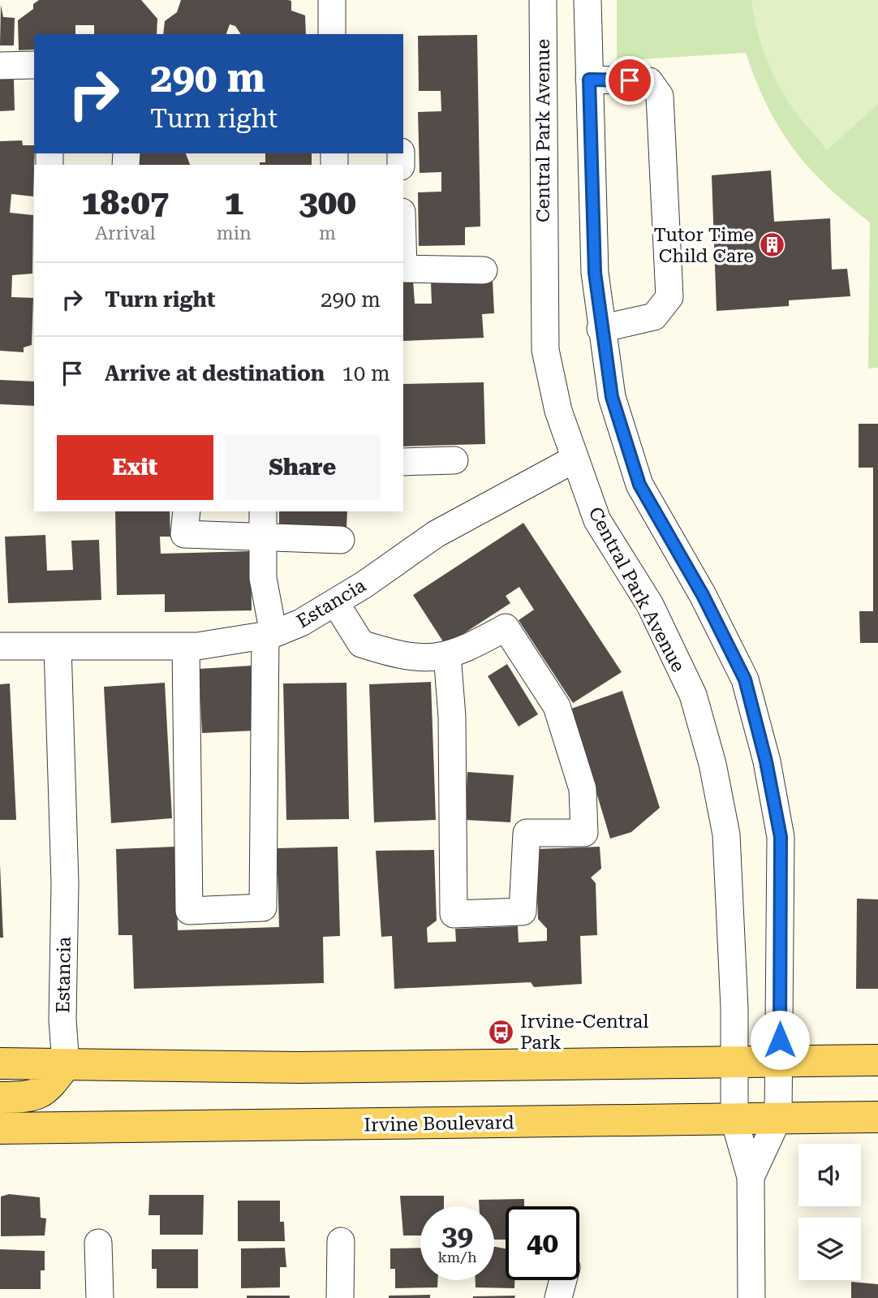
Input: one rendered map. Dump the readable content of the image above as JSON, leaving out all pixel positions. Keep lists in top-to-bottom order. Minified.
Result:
{"streets":{"main road":["Irvine Boulevard"],"street":["Central Park Avenue","Estancia"]},"crossings":[["Central Park Avenue","Estancia"],["Central Park Avenue","Irvine Boulevard"]],"places":{"building":["Tutor Time Child Care"],"bus stop":["Irvine-Central Park"]},"page":{"turn":["290 m","Turn right"],"eta":["18:07","Arrival","1","min","300","m"],"list":[{"name":"Turn right","value":"290 m"},{"name":"Arrive at destination","value":"10 m"}],"buttons":["Exit","Share"],"speed":"39 km/h","limit":"40"}}
